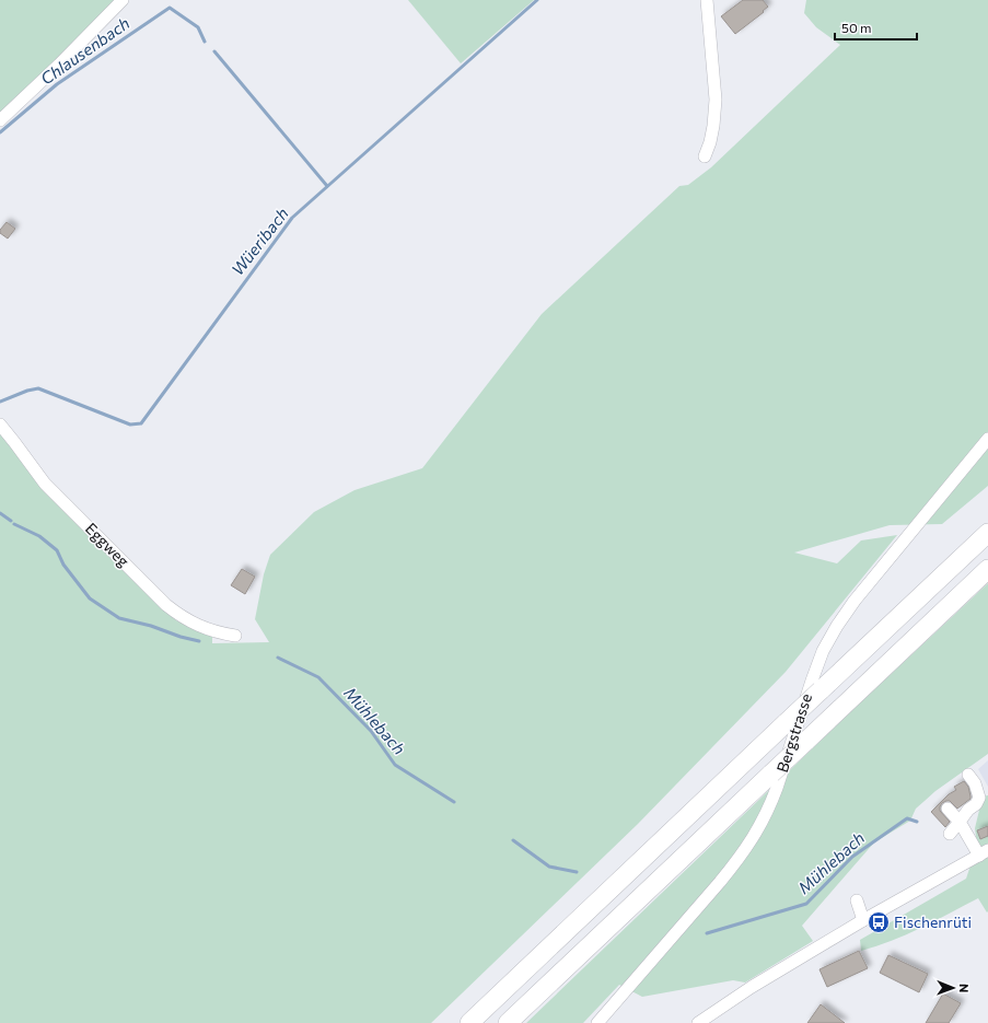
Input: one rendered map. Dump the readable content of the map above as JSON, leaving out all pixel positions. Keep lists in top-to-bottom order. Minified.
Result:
{"streets":{"street":["Eggweg","Bergstrasse"]},"water":["Chlausenbach","Wüeribach","Mühlebach"],"places":{"bus stop":["Fischenrüti"]},"scale_bar":"50 m","north":"right"}
